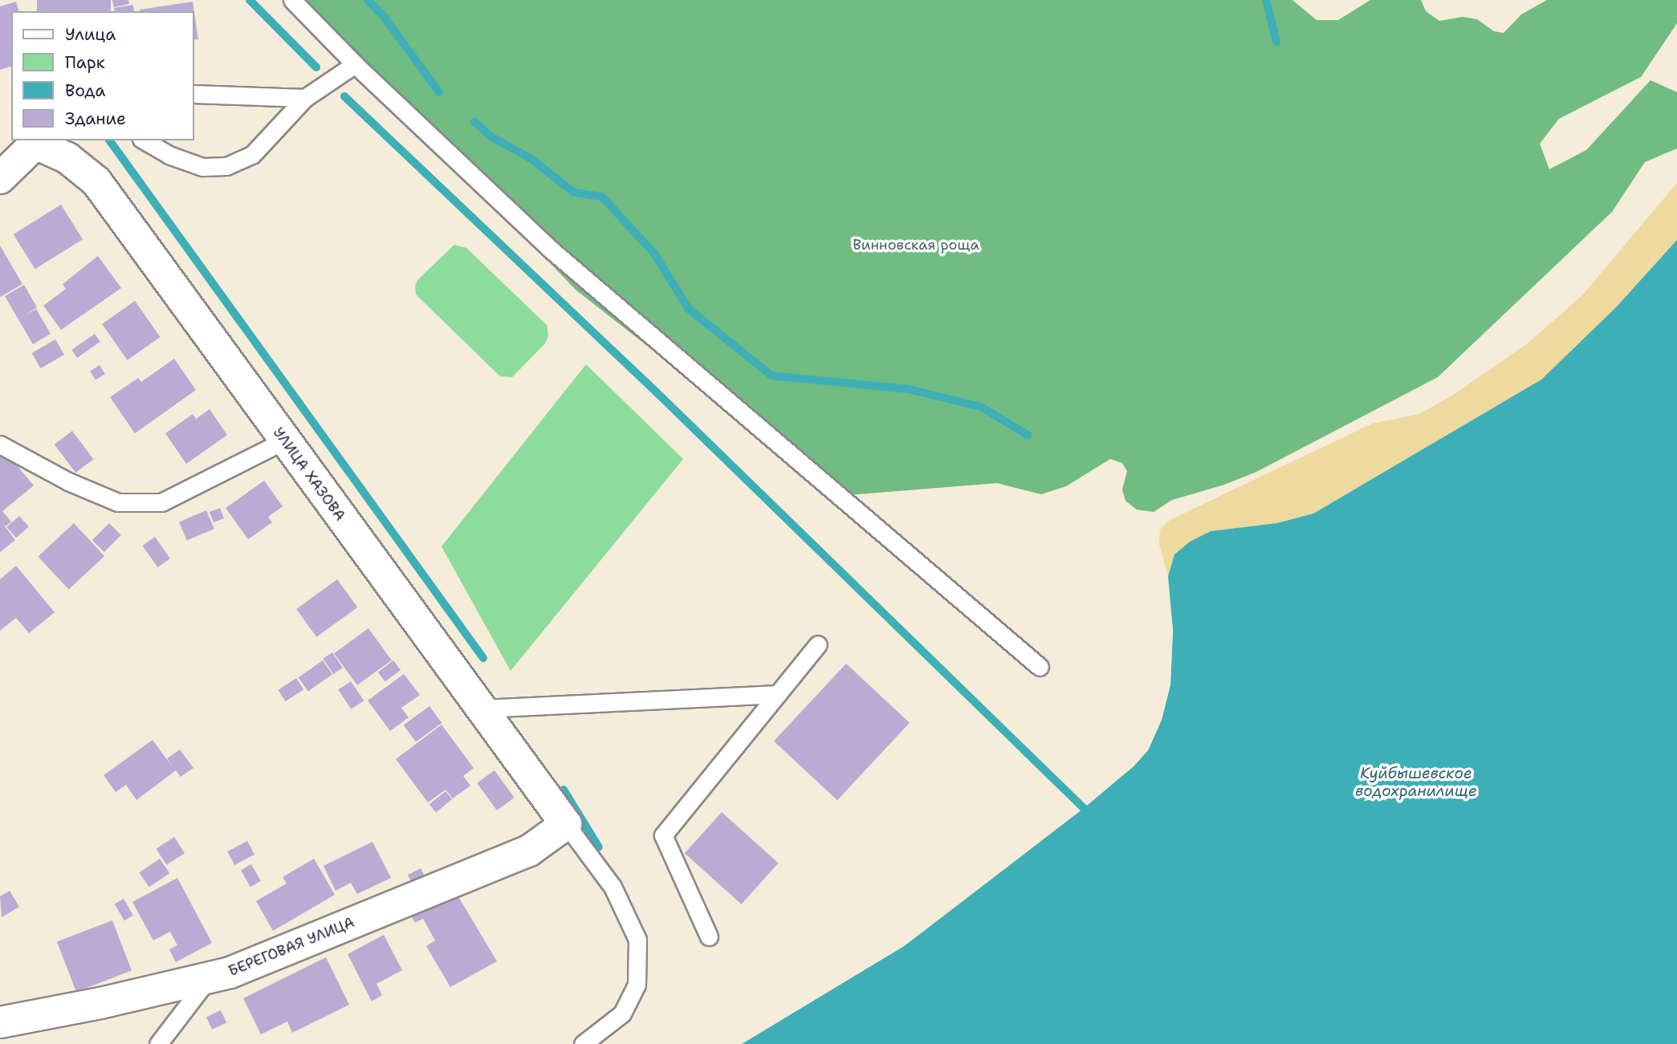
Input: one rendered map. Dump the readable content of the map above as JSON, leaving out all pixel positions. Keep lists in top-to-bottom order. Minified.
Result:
{"streets":{"street":["УЛИЦА ХАЗОВА","БЕРЕГОВАЯ УЛИЦА"]},"crossings":[["УЛИЦА ХАЗОВА","БЕРЕГОВАЯ УЛИЦА"]],"water":["Куйбышевское водохранилище"],"parks":["Винновская роща"],"legend":["Улица","Парк","Вода","Здание"]}
